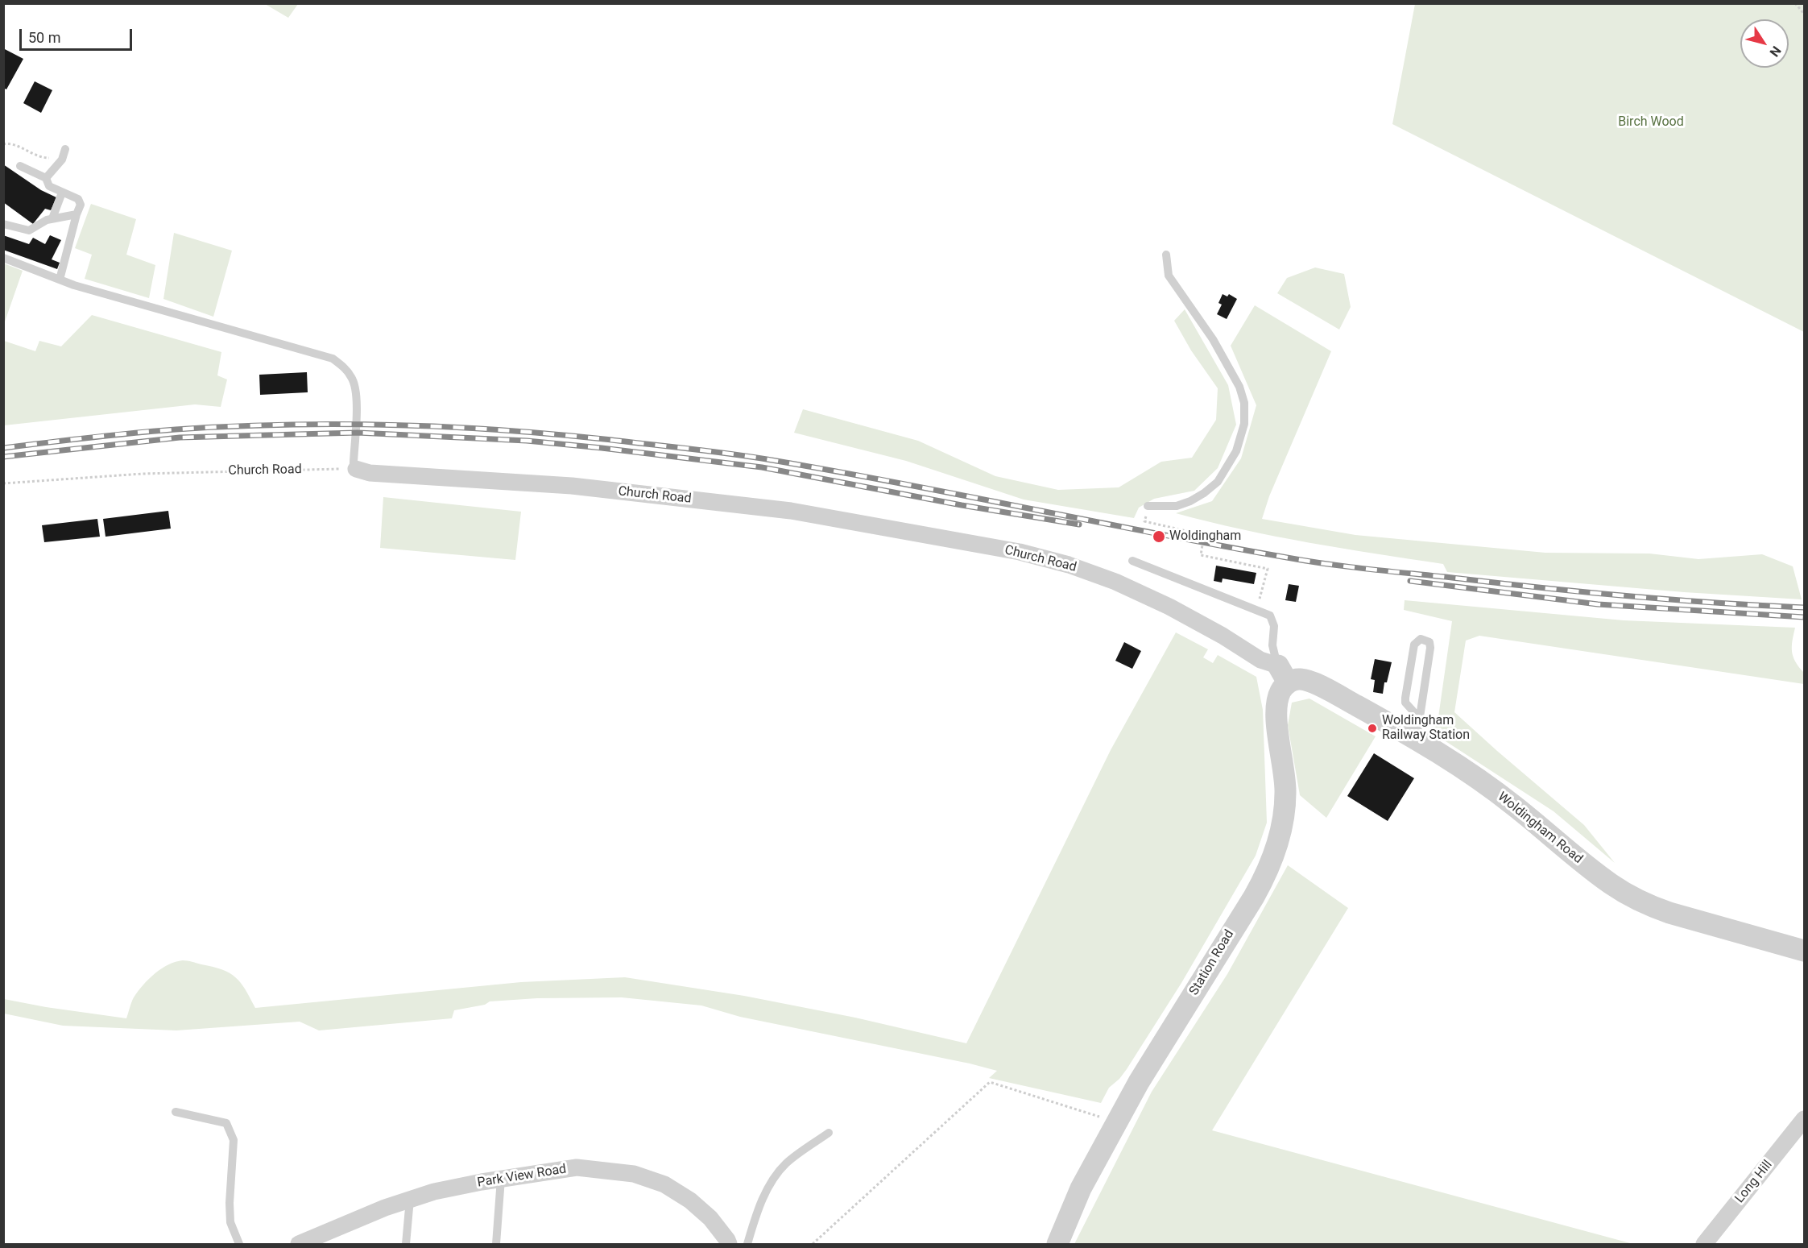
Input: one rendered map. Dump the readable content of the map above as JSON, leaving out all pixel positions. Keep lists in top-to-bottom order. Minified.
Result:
{"streets":{"street":["Church Road","Woldingham Road","Station Road","Park View Road","Long Hill"]},"crossings":[["Church Road","Woldingham Road"],["Church Road","Station Road"],["Woldingham Road","Station Road"]],"parks":["Birch Wood"],"places":["Woldingham","Woldingham Railway Station"],"scale_bar":"50 m","north":"bottom right"}
